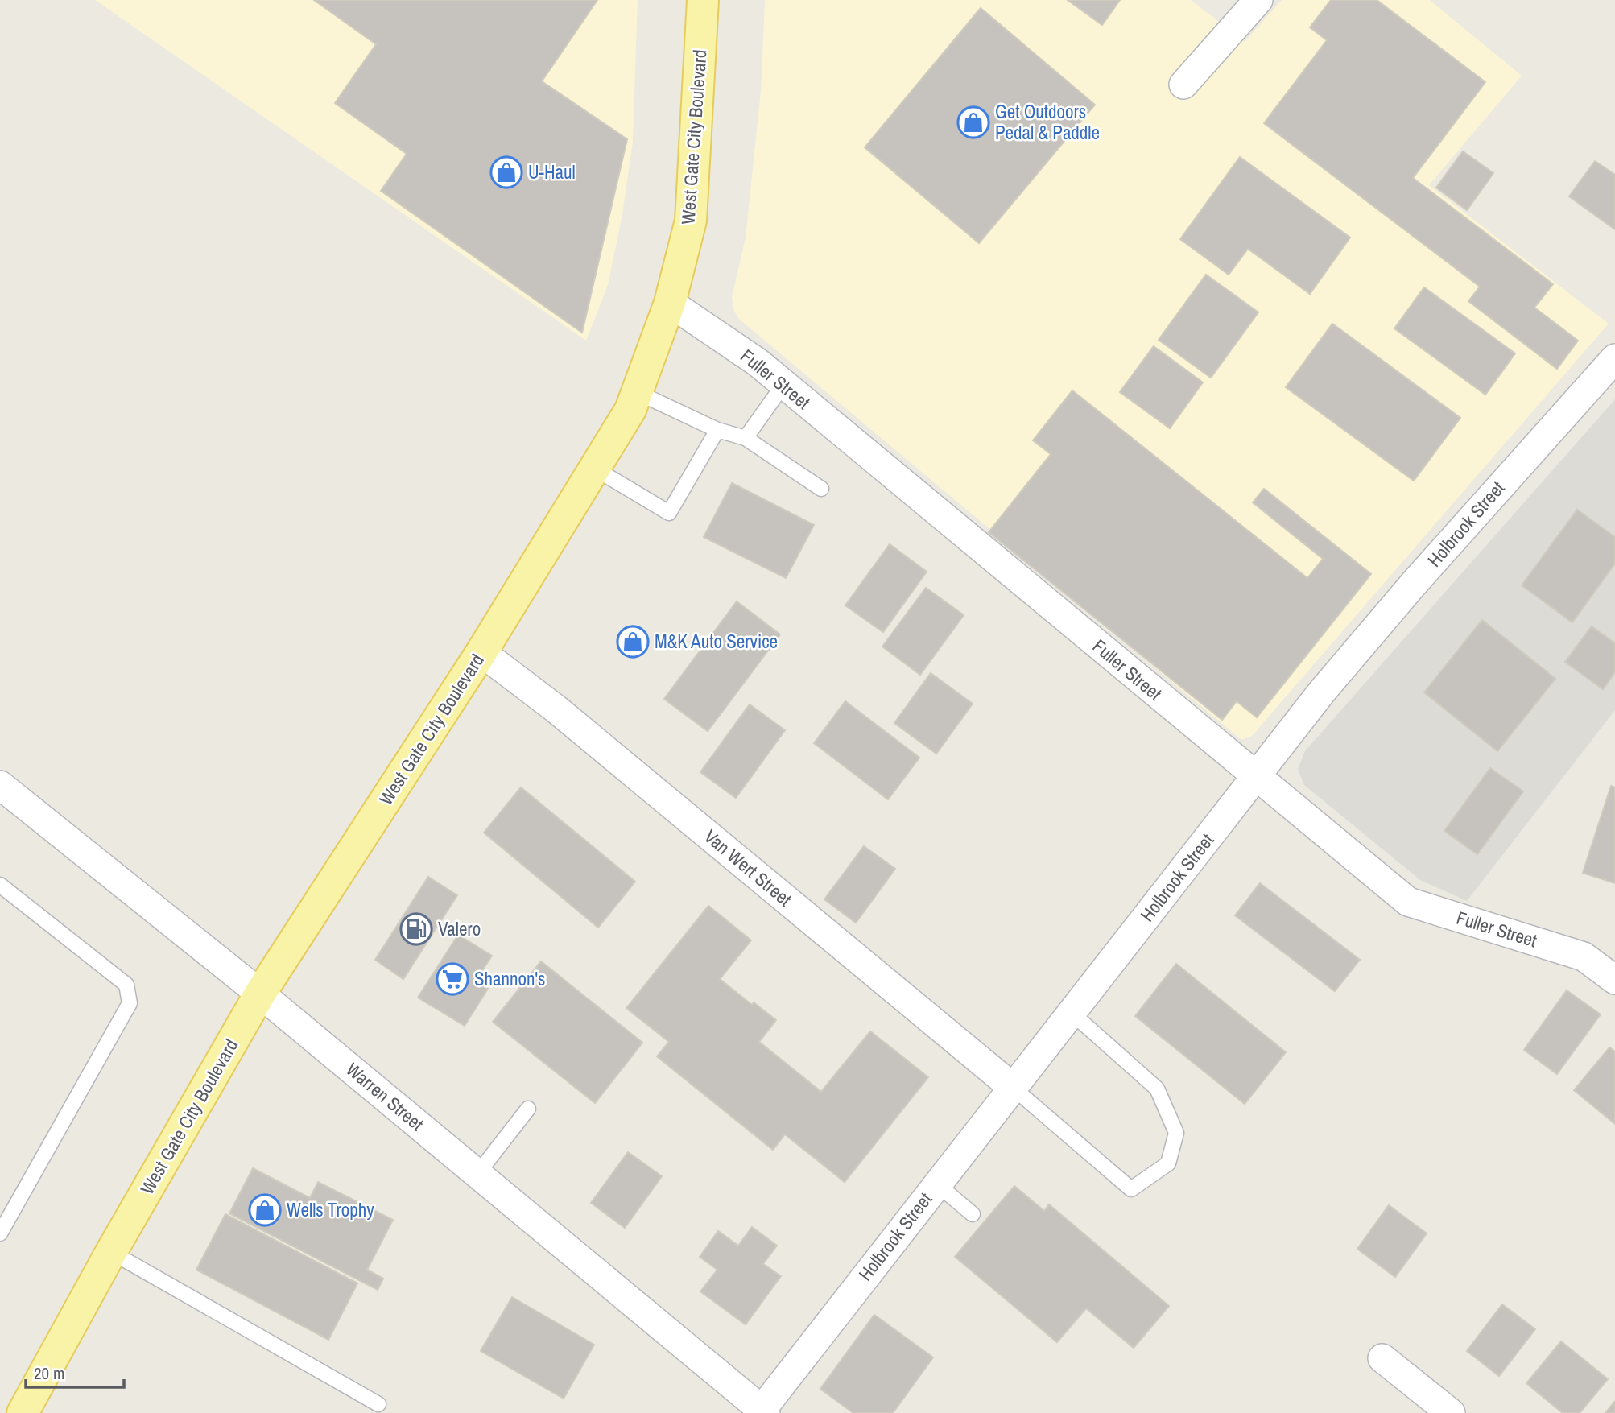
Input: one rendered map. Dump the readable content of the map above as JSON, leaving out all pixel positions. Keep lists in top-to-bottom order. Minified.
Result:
{"streets":{"main road":["West Gate City Boulevard"],"street":["Fuller Street","Holbrook Street","Van Wert Street","Warren Street"]},"crossings":[["West Gate City Boulevard","Fuller Street"],["West Gate City Boulevard","Van Wert Street"],["West Gate City Boulevard","Warren Street"],["Fuller Street","Holbrook Street"],["Holbrook Street","Van Wert Street"],["Holbrook Street","Warren Street"]],"places":{"shop":["Get Outdoors Pedal & Paddle","U-Haul","M&K Auto Service","Wells Trophy"],"fuel station":["Valero"],"supermarket":["Shannon's"]},"scale_bar":"20 m"}
